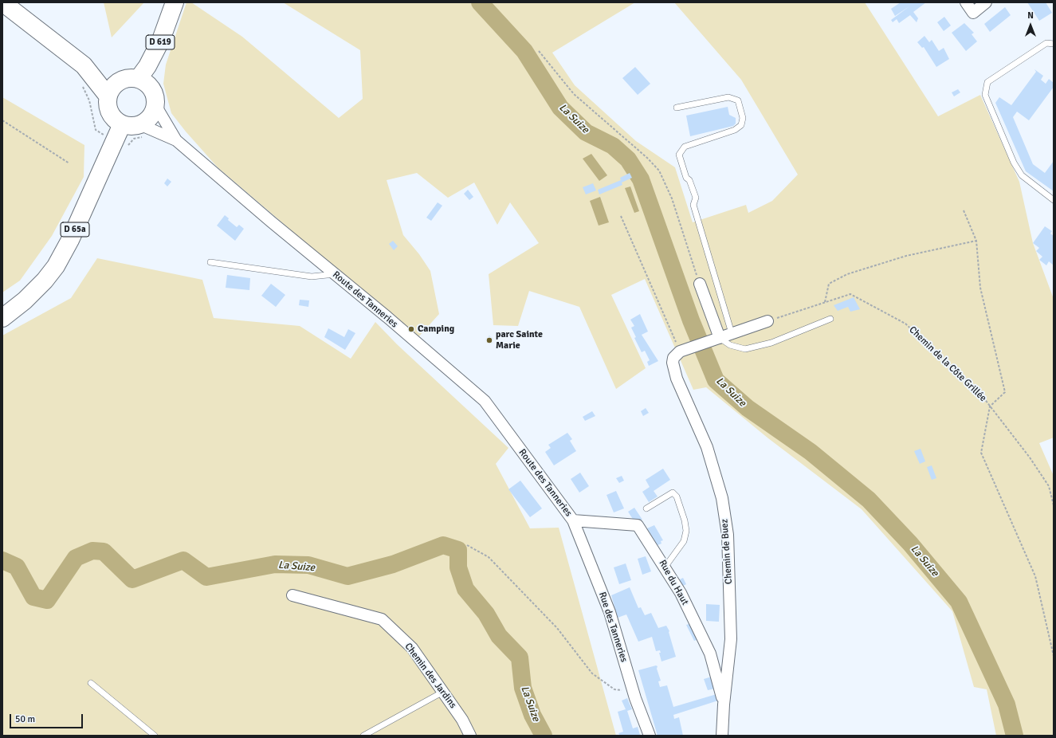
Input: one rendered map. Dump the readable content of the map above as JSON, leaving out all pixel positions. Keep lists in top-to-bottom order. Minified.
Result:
{"streets":{"main road":["D 619","D 65a"],"street":["Route des Tanneries","Chemin de Buez","Rue du Haut","Rue des Tanneries","Chemin des Jardins"],"path":["Chemin de la Côte Grillée"]},"crossings":[["D 619","D 65a"],["D 619","Route des Tanneries"],["D 65a","Route des Tanneries"],["Route des Tanneries","Rue du Haut"],["Route des Tanneries","Rue des Tanneries"],["Chemin de Buez","Rue du Haut"],["Rue du Haut","Rue des Tanneries"]],"water":["La Suize"],"places":["Camping","parc Sainte Marie"],"scale_bar":"50 m","north":"top"}
